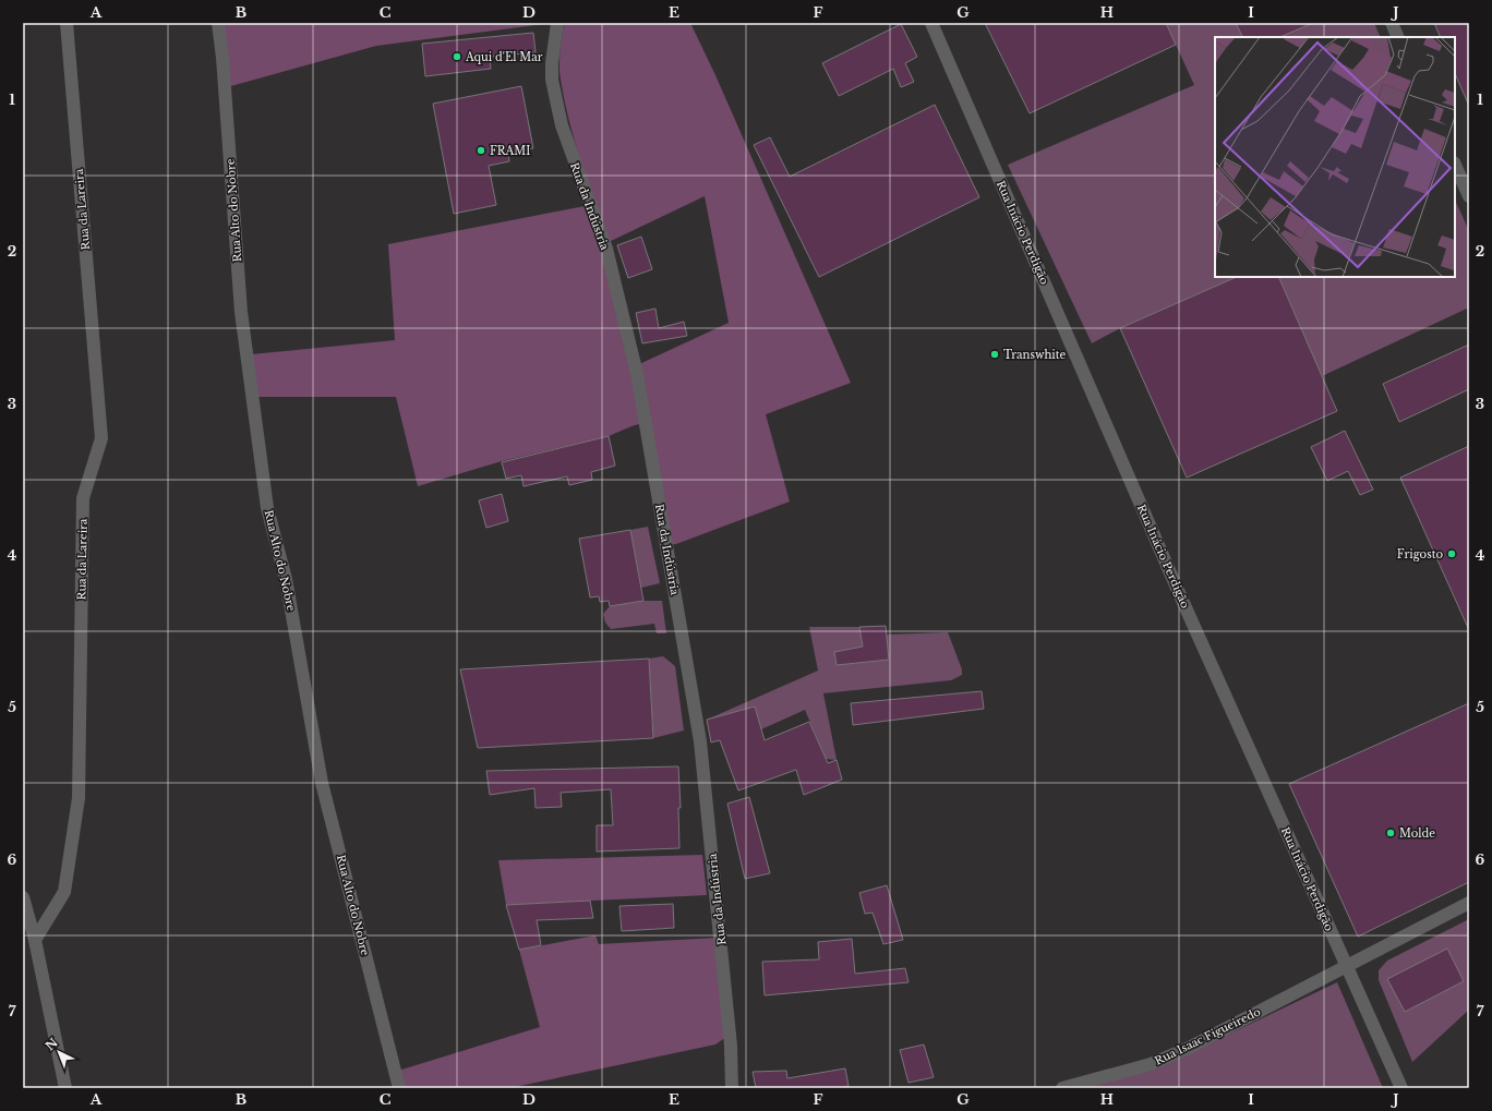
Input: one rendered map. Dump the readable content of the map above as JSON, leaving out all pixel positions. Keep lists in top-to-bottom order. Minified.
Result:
{"streets":{"street":["Rua da Indústria","Rua da Lareira","Rua Alto do Nobre","Rua Inácio Perdigão","Rua Isaac Figueiredo"]},"crossings":[["Rua Inácio Perdigão","Rua Isaac Figueiredo"]],"places":["Aqui d'El Mar","FRAMI","Transwhite","Frigosto","Molde"],"north":"top left","grid":{"columns":["A","B","C","D","E","F","G","H","I","J"],"rows":["1","2","3","4","5","6","7"]}}
